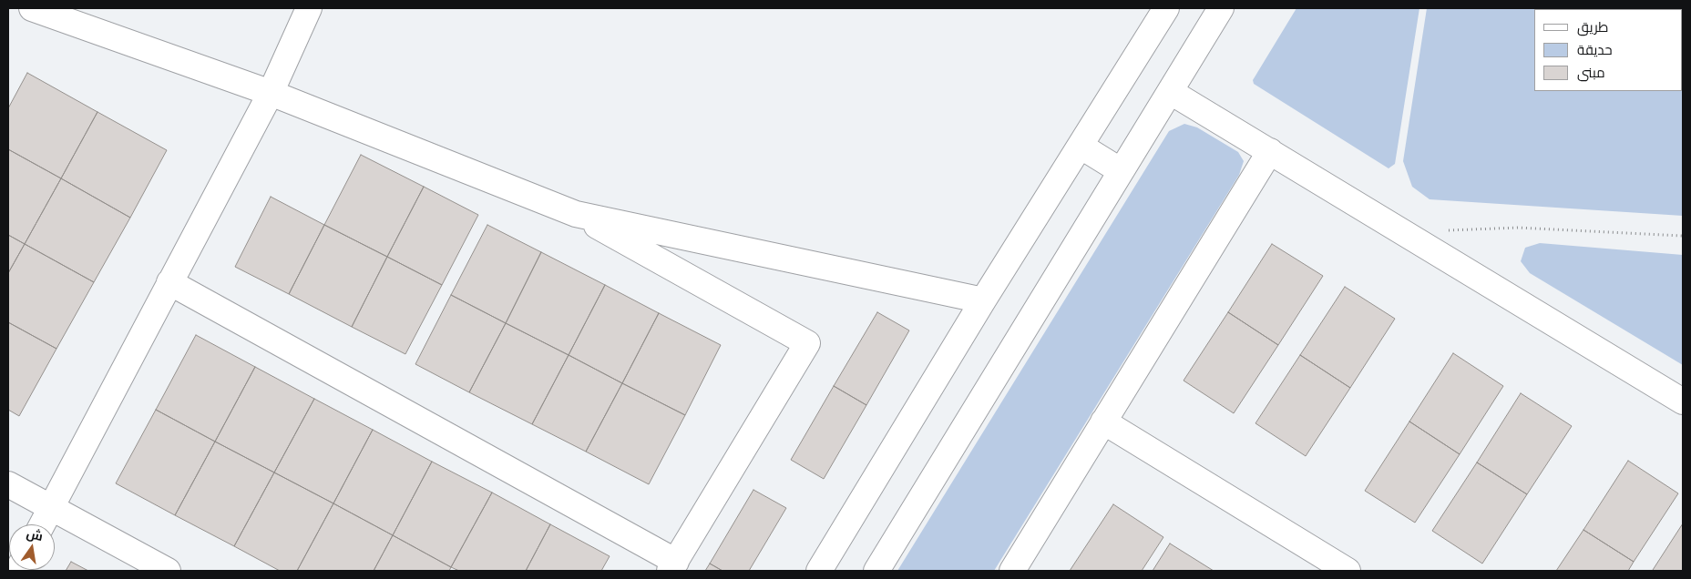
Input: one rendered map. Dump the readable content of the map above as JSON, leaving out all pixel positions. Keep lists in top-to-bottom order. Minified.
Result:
{"legend":["طريق","حديقة","مبنى"],"north":"top"}
